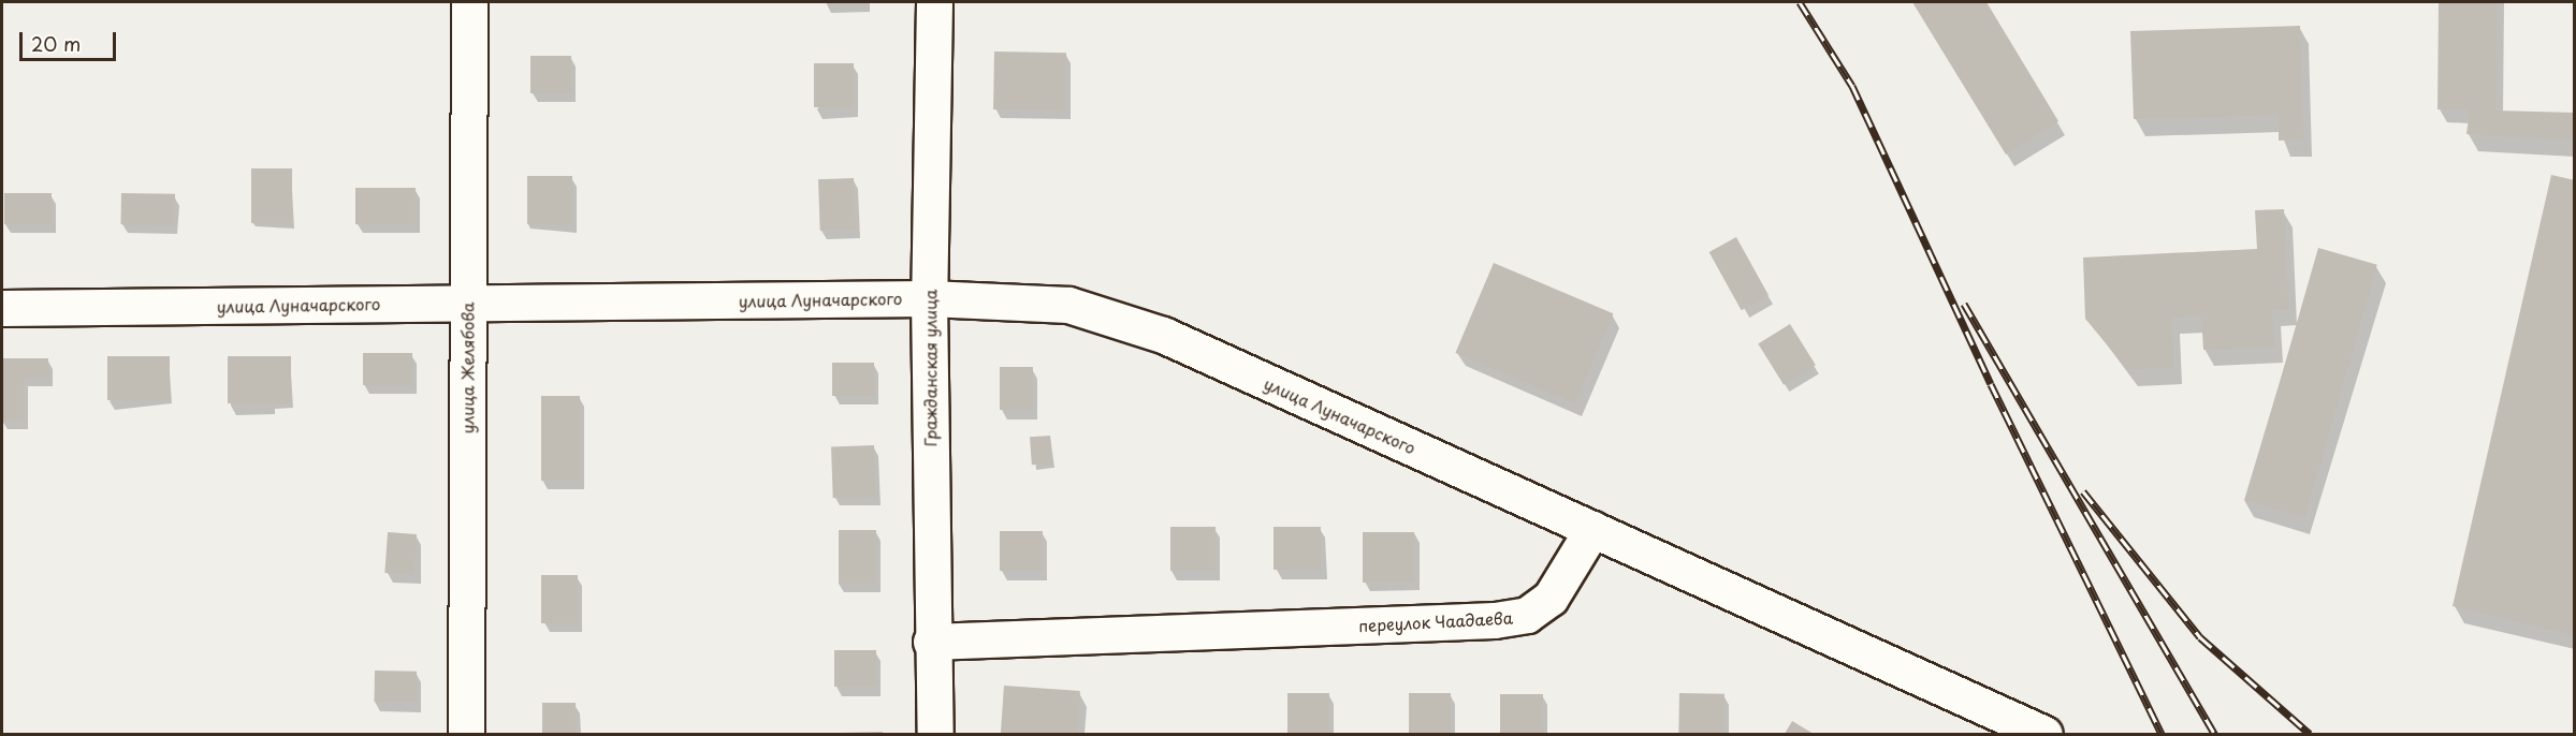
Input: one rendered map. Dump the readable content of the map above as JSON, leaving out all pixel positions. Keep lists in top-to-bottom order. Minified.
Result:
{"streets":{"street":["улица Луначарского","улица Желябова","Гражданская улица","переулок Чаадаева"]},"crossings":[["улица Луначарского","улица Желябова"],["улица Луначарского","Гражданская улица"],["улица Луначарского","переулок Чаадаева"],["Гражданская улица","переулок Чаадаева"]],"scale_bar":"20 m"}
